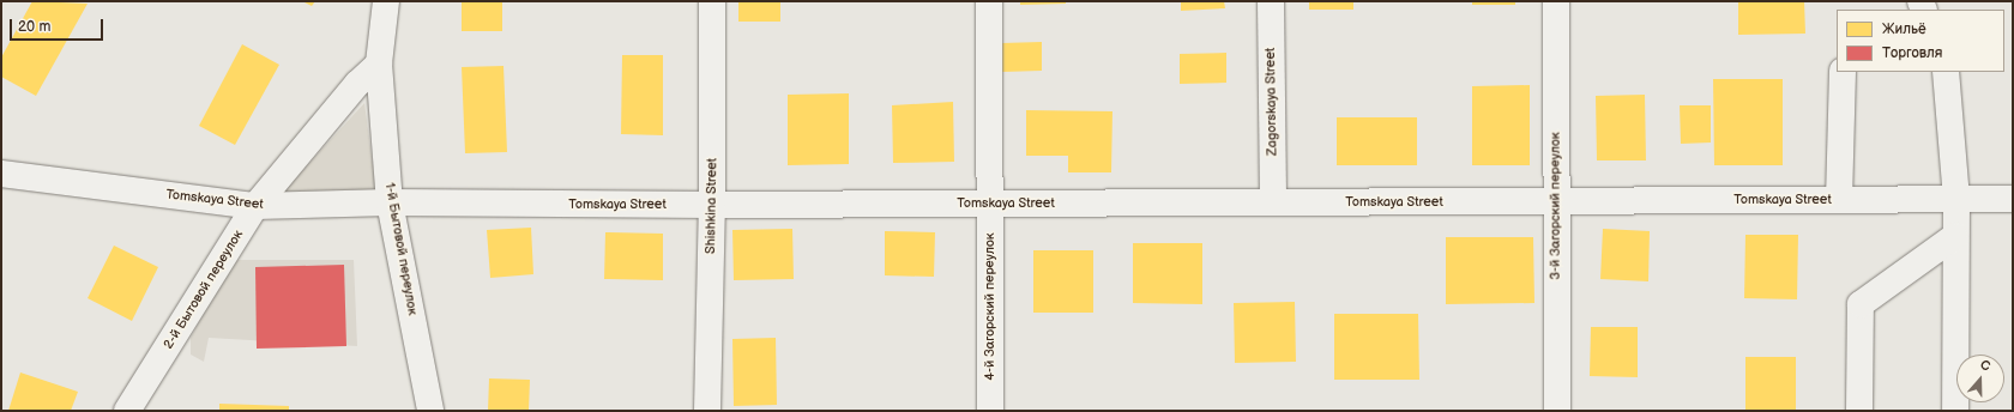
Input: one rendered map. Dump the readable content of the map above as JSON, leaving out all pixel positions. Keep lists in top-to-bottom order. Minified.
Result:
{"streets":{"street":["Zagorskaya Street","Tomskaya Street","Shishkina Street","3-й Загорский переулок","1-й Бытовой переулок","2-й Бытовой переулок","4-й Загорский переулок"]},"crossings":[["Zagorskaya Street","Tomskaya Street"],["Tomskaya Street","Shishkina Street"],["Tomskaya Street","3-й Загорский переулок"],["Tomskaya Street","1-й Бытовой переулок"],["Tomskaya Street","2-й Бытовой переулок"],["Tomskaya Street","4-й Загорский переулок"],["1-й Бытовой переулок","2-й Бытовой переулок"]],"legend":["Жильё","Торговля"],"scale_bar":"20 m","north":"top"}
